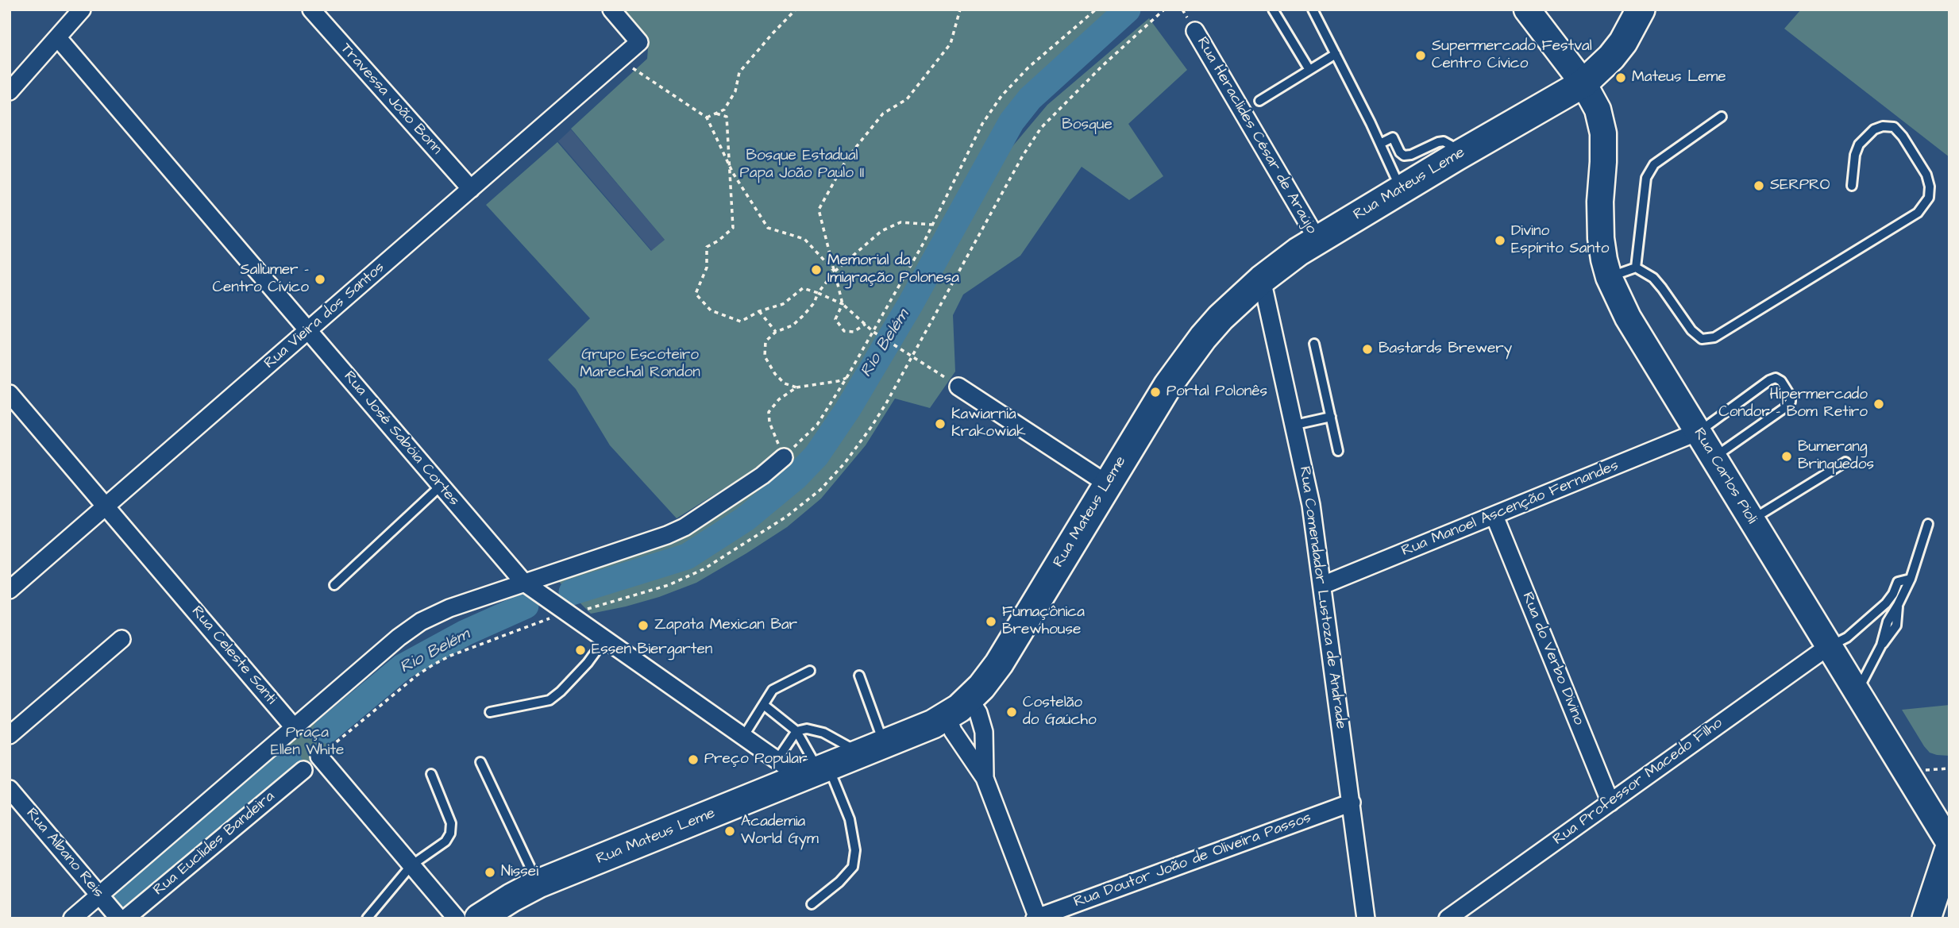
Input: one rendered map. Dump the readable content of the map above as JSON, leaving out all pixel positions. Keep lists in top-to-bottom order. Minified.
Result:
{"streets":{"main road":["Rua Mateus Leme","Rua Carlos Pioli"],"street":["Travessa João Bonn","Rua Heraclides César de Araújo","Rua Vieira dos Santos","Rua José Sabóia Cortes","Rua Manoel Ascenção Fernandes","Rua Comendador Lustoza de Andrade","Rua Celeste Santi","Rua do Verbo Divino","Rua Professor Macedo Filho","Rua Euclides Bandeira","Rua Albano Reis","Rua Doutor João de Oliveira Passos"]},"crossings":[["Travessa João Bonn","Rua Vieira dos Santos"],["Rua Heraclides César de Araújo","Rua Mateus Leme"],["Rua Mateus Leme","Rua José Sabóia Cortes"],["Rua Mateus Leme","Rua Carlos Pioli"],["Rua Mateus Leme","Rua Comendador Lustoza de Andrade"],["Rua Vieira dos Santos","Rua José Sabóia Cortes"],["Rua Vieira dos Santos","Rua Celeste Santi"],["Rua Carlos Pioli","Rua Manoel Ascenção Fernandes"],["Rua Carlos Pioli","Rua Professor Macedo Filho"],["Rua Manoel Ascenção Fernandes","Rua Comendador Lustoza de Andrade"],["Rua Manoel Ascenção Fernandes","Rua do Verbo Divino"],["Rua Comendador Lustoza de Andrade","Rua Doutor João de Oliveira Passos"],["Rua do Verbo Divino","Rua Professor Macedo Filho"]],"water":["Rio Belém"],"parks":["Bosque","Bosque Estadual Papa João Paulo II","Grupo Escoteiro Marechal Rondon","Praça Ellen White"],"places":["Supermercado Festval Centro Cívico","Mateus Leme","SERPRO","Divino Espírito Santo","Memorial da Imigração Polonesa","Sallumer - Centro Cívico","Bastards Brewery","Portal Polonês","Hipermercado Condor - Bom Retiro","Kawiarnia Krakowiak","Bumerang Brinquedos","Fumaçônica Brewhouse","Zapata Mexican Bar","Essen Biergarten","Costelão do Gaúcho","Preço Popular","Academia World Gym","Nissei"]}
